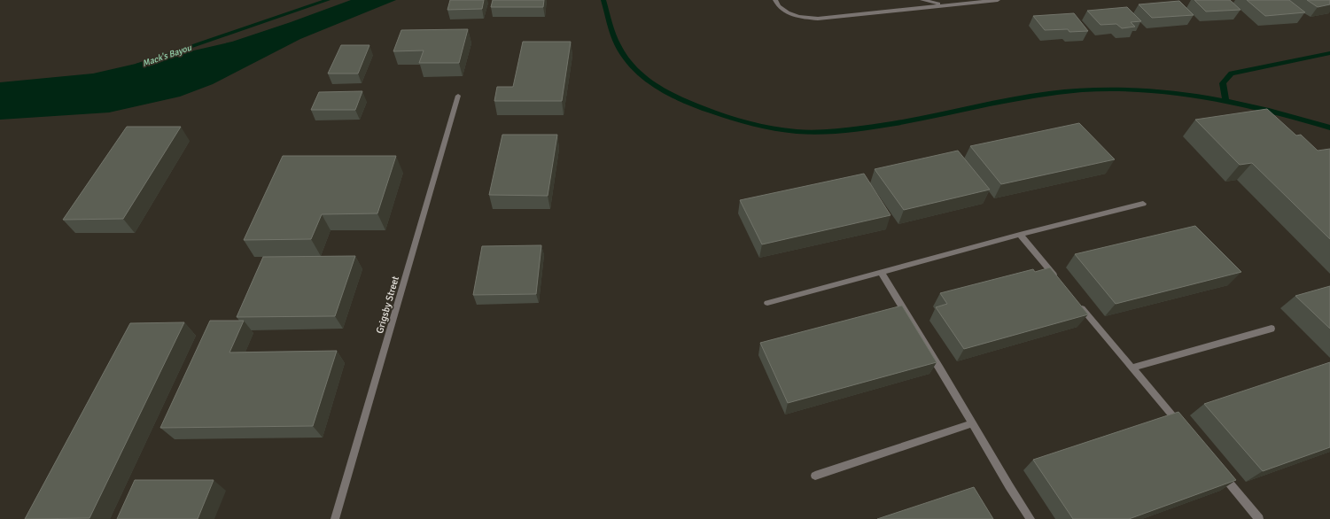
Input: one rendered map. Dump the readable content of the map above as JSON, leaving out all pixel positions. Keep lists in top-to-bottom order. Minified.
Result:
{"streets":{"street":["Grigsby Street"]},"water":["Mack's Bayou"]}
